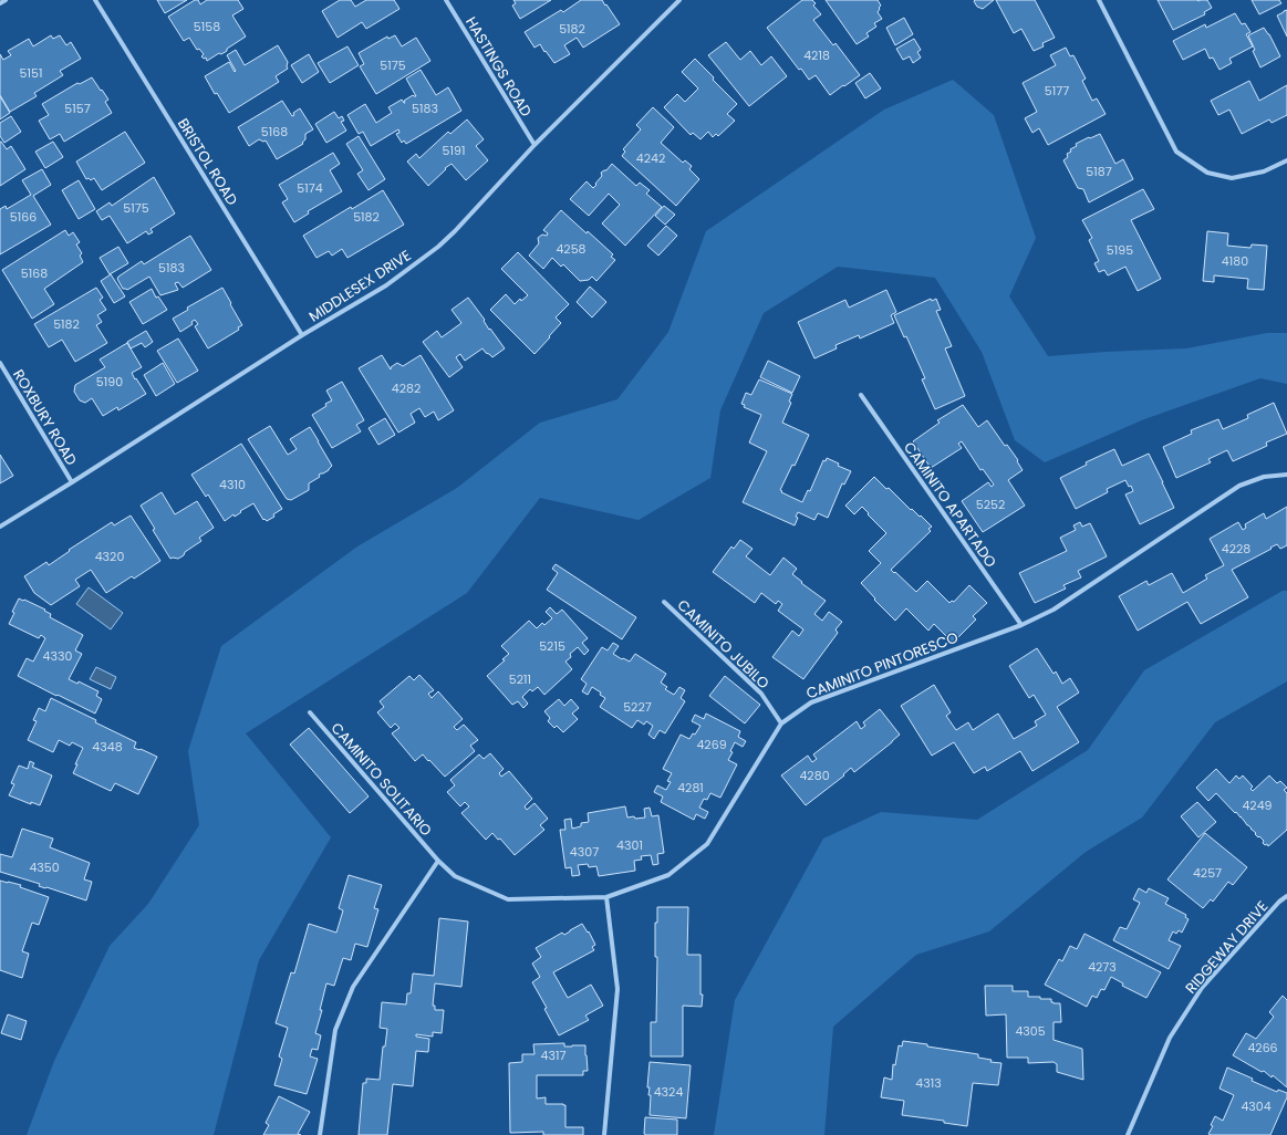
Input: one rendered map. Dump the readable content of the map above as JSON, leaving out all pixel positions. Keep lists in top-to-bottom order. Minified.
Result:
{"streets":{"street":["HASTINGS ROAD","BRISTOL ROAD","MIDDLESEX DRIVE","ROXBURY ROAD","CAMINITO APARTADO","CAMINITO JUBILO","CAMINITO PINTORESCO","CAMINITO SOLITARIO","RIDGEWAY DRIVE"]},"crossings":[["HASTINGS ROAD","MIDDLESEX DRIVE"],["BRISTOL ROAD","MIDDLESEX DRIVE"],["MIDDLESEX DRIVE","ROXBURY ROAD"],["CAMINITO APARTADO","CAMINITO PINTORESCO"],["CAMINITO JUBILO","CAMINITO PINTORESCO"],["CAMINITO PINTORESCO","CAMINITO SOLITARIO"]],"house_numbers":["5158","5182","4218","5175","5151","5177","5157","5183","5168","5191","4242","5187","5174","5175","5166","5182","4258","5195","4180","5183","5168","5182","5190","4282","4310","5252","4228","4320","5215","4330","5211","5227","4269","4348","4280","4281","4249","4301","4307","4350","4257","4273","4305","4266","4317","4313","4324","4304"]}
